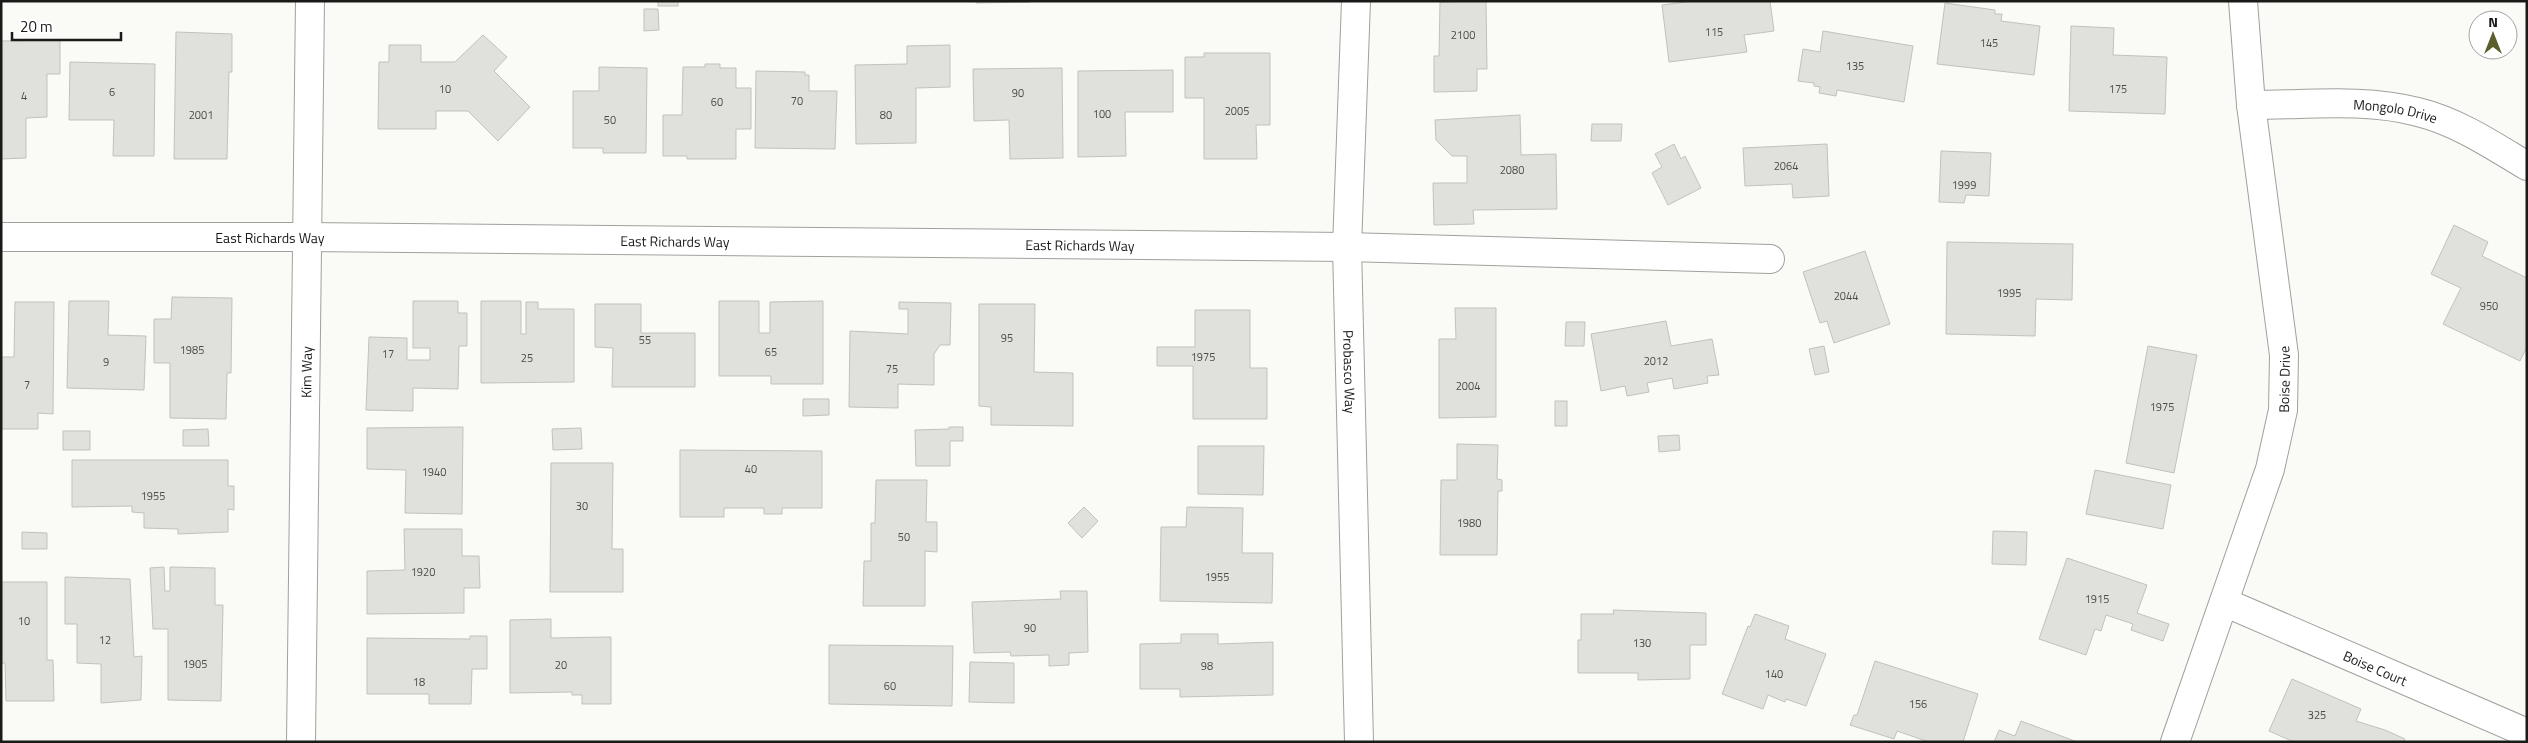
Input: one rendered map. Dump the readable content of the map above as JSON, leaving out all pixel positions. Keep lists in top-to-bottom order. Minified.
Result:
{"streets":{"street":["Mongolo Drive","East Richards Way","Kim Way","Probasco Way","Boise Drive","Boise Court"]},"crossings":[["Mongolo Drive","Boise Drive"],["East Richards Way","Kim Way"],["East Richards Way","Probasco Way"],["Boise Drive","Boise Court"]],"house_numbers":["115","2100","145","135","10","175","6","90","4","70","60","2005","100","2001","80","50","2064","2080","1999","1995","2044","950","95","55","1985","65","17","1975","25","2012","9","75","7","2004","1975","40","1940","1955","30","1980","50","1920","1955","1915","10","90","12","130","1905","20","98","140","18","60","156","325"],"scale_bar":"20 m","north":"top"}
